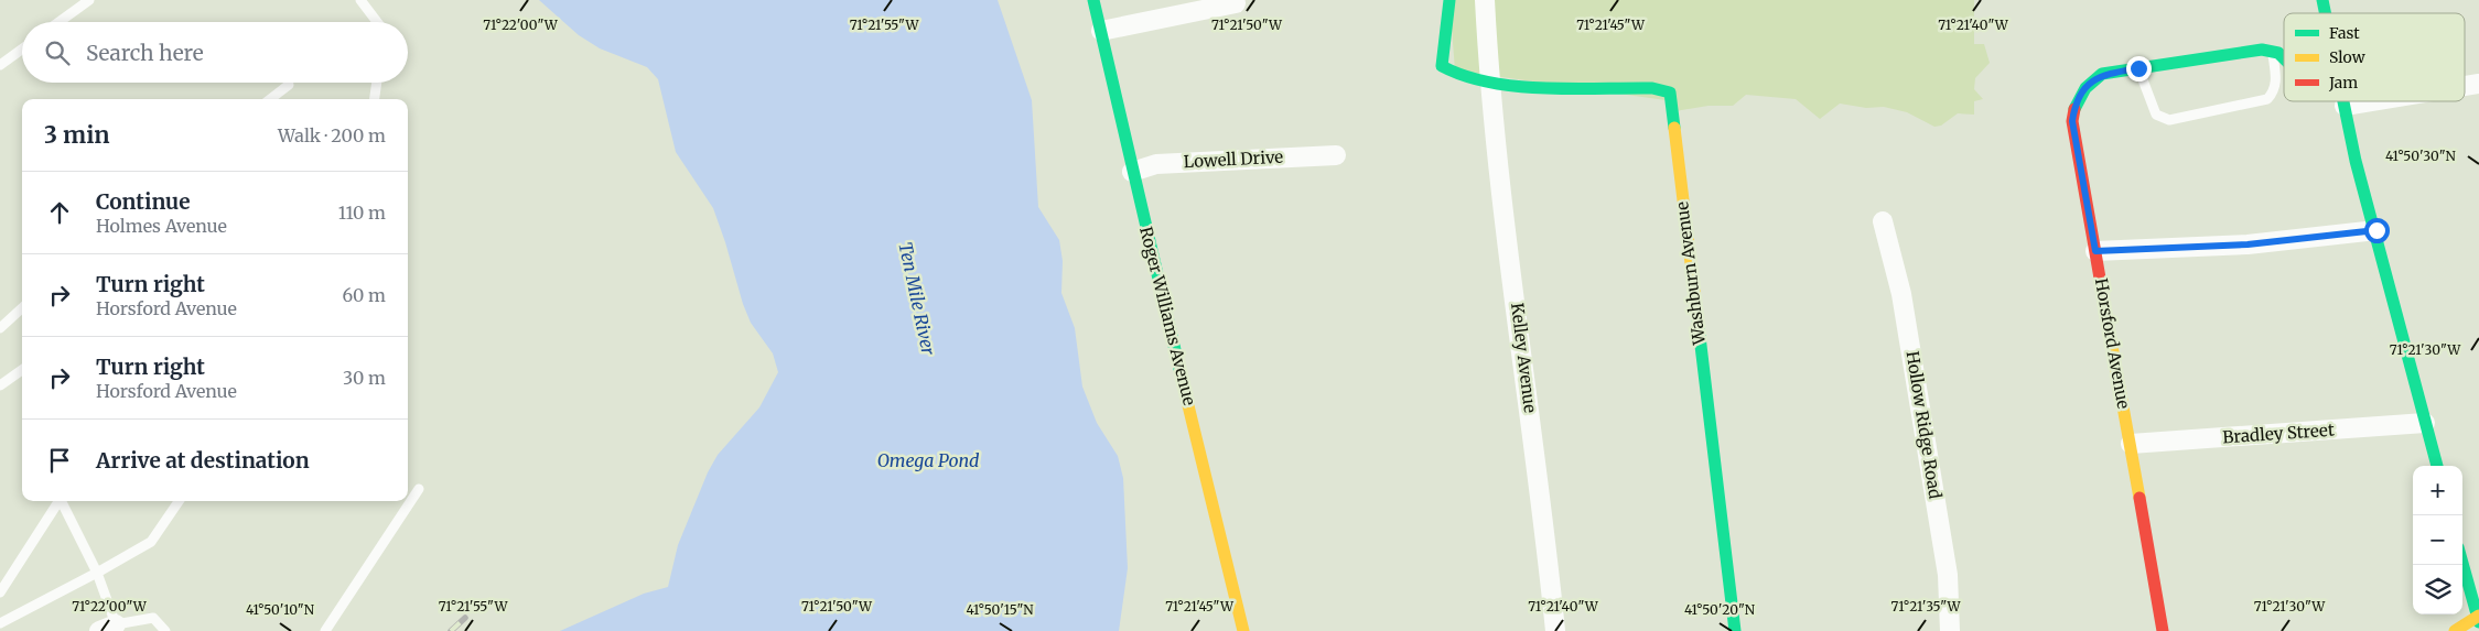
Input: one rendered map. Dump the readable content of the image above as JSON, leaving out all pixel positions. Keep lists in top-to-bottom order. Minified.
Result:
{"streets":{"street":["Lowell Drive","Washburn Avenue","Roger Williams Avenue","Horsford Avenue","Kelley Avenue","Hollow Ridge Road","Bradley Street"]},"crossings":[["Lowell Drive","Roger Williams Avenue"],["Washburn Avenue","Kelley Avenue"],["Horsford Avenue","Bradley Street"]],"water":["Ten Mile River","Omega Pond"],"legend":["Fast","Slow","Jam"],"page":{"search":"Search here","heading":["3 min","Walk · 200 m"],"list":[["Continue","Holmes Avenue","110 m"],["Turn right","Horsford Avenue","60 m"],["Turn right","Horsford Avenue","30 m"],"Arrive at destination"],"map_buttons":["+","−"]},"coordinates":["71°22'00\"W","71°21'55\"W","71°21'50\"W","71°21'45\"W","71°21'40\"W","41°50'30\"N","71°21'30\"W","71°21'35\"W","41°50'10\"N","41°50'15\"N","41°50'20\"N"]}
